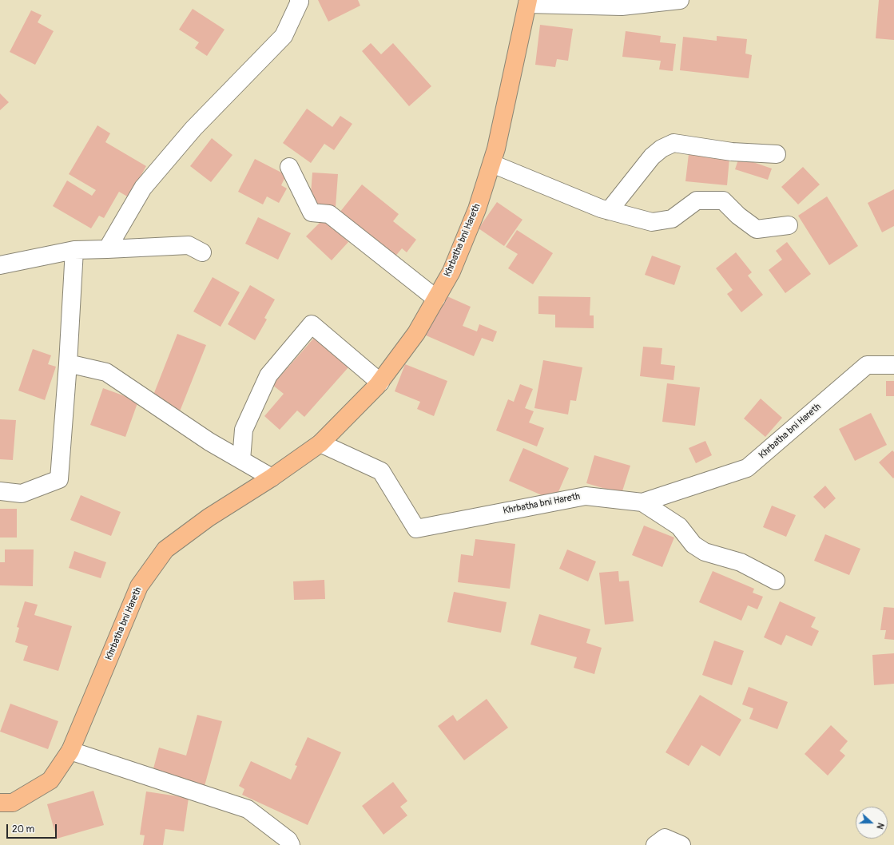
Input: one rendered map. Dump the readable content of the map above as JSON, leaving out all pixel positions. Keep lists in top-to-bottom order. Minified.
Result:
{"streets":{"main road":["Khrbatha bni Hareth"]},"scale_bar":"20 m","north":"right"}
